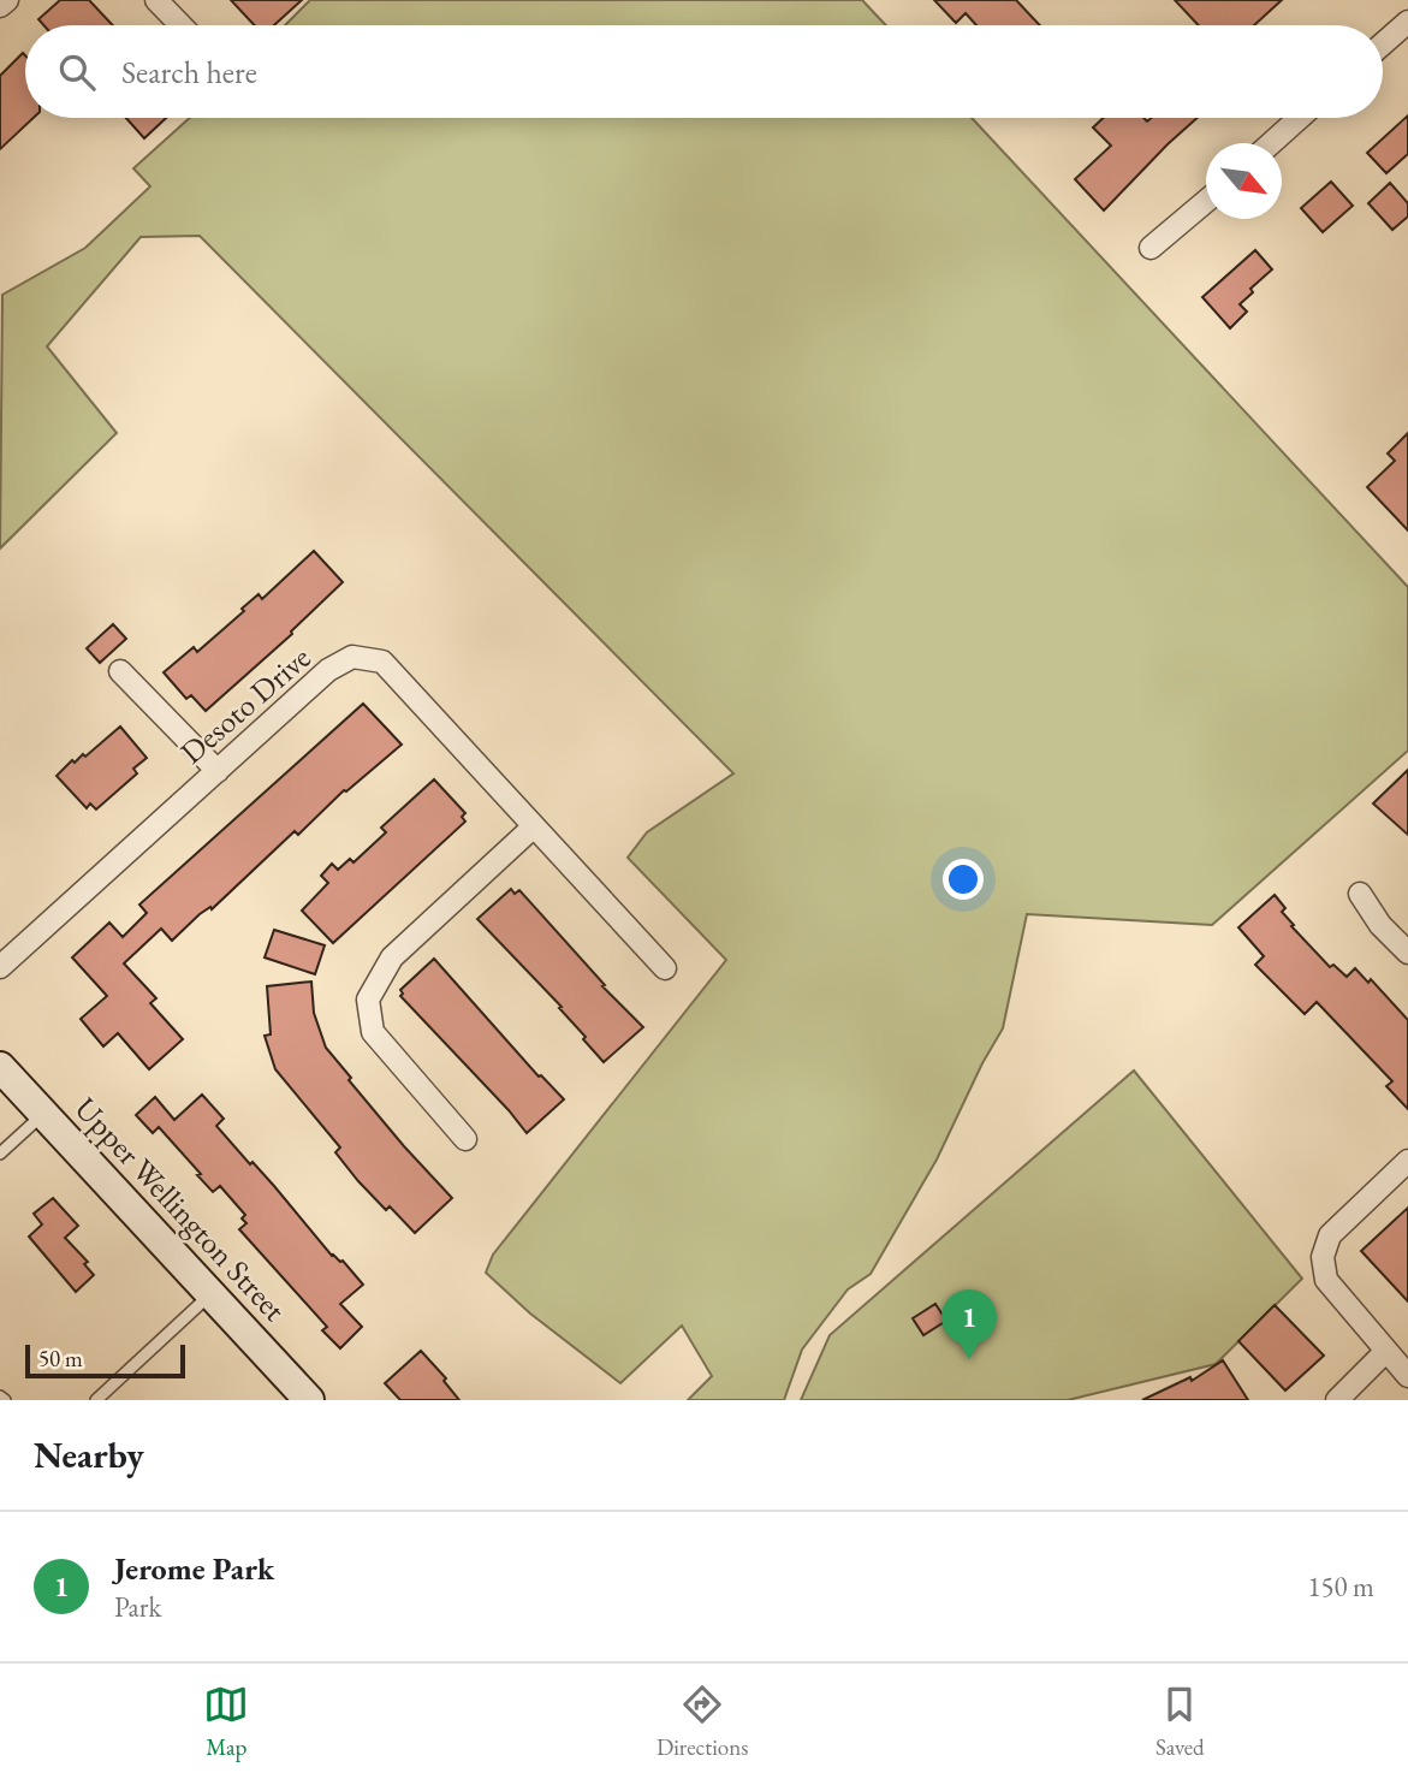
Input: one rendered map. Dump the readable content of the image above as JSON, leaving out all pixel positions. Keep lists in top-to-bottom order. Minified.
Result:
{"streets":{"main road":["Upper Wellington Street"],"street":["Desoto Drive"]},"scale_bar":"50 m","north":"bottom right","page":{"search":"Search here","pins":"1","scale":"50 m","heading":"Nearby","list":[{"mark":"1","name":"Jerome Park","note":"Park","value":"150 m"}],"nav":["Map","Directions","Saved"]}}
